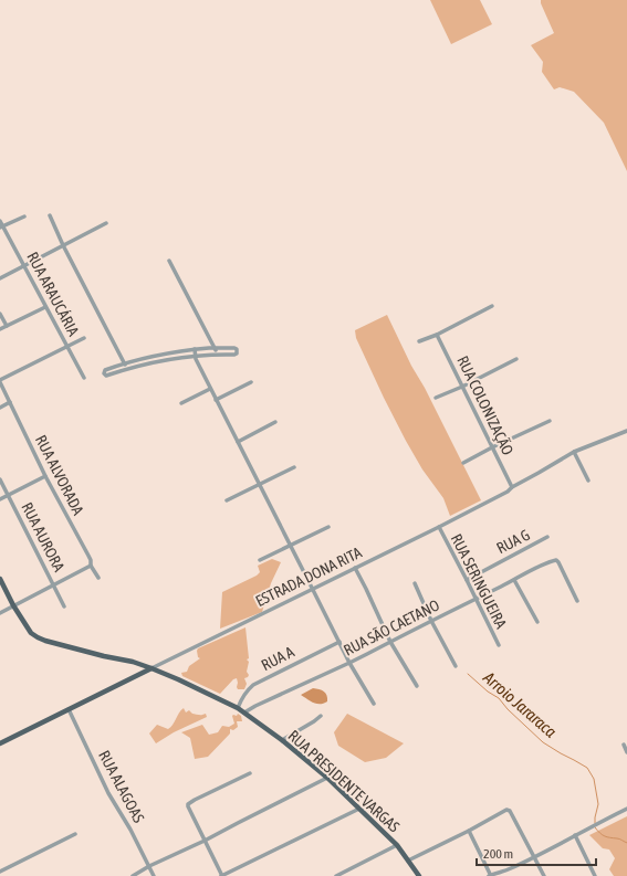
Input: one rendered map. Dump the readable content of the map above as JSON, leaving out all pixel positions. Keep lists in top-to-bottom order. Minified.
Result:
{"streets":{"main road":["ESTRADA DONA RITA","RUA PRESIDENTE VARGAS"],"street":["RUA ARAUCÁRIA","RUA COLONIZAÇÃO","RUA ALVORADA","RUA AURORA","RUA G","RUA SERINGUEIRA","RUA SÃO CAETANO","RUA A","RUA ALAGOAS"]},"crossings":[["RUA COLONIZAÇÃO","ESTRADA DONA RITA"],["RUA G","RUA SERINGUEIRA"],["ESTRADA DONA RITA","RUA SERINGUEIRA"],["ESTRADA DONA RITA","RUA PRESIDENTE VARGAS"],["ESTRADA DONA RITA","RUA ALAGOAS"],["RUA SERINGUEIRA","RUA SÃO CAETANO"],["RUA SÃO CAETANO","RUA PRESIDENTE VARGAS"],["RUA A","RUA PRESIDENTE VARGAS"]],"water":["Arroio Jararaca"],"scale_bar":"200 m"}
